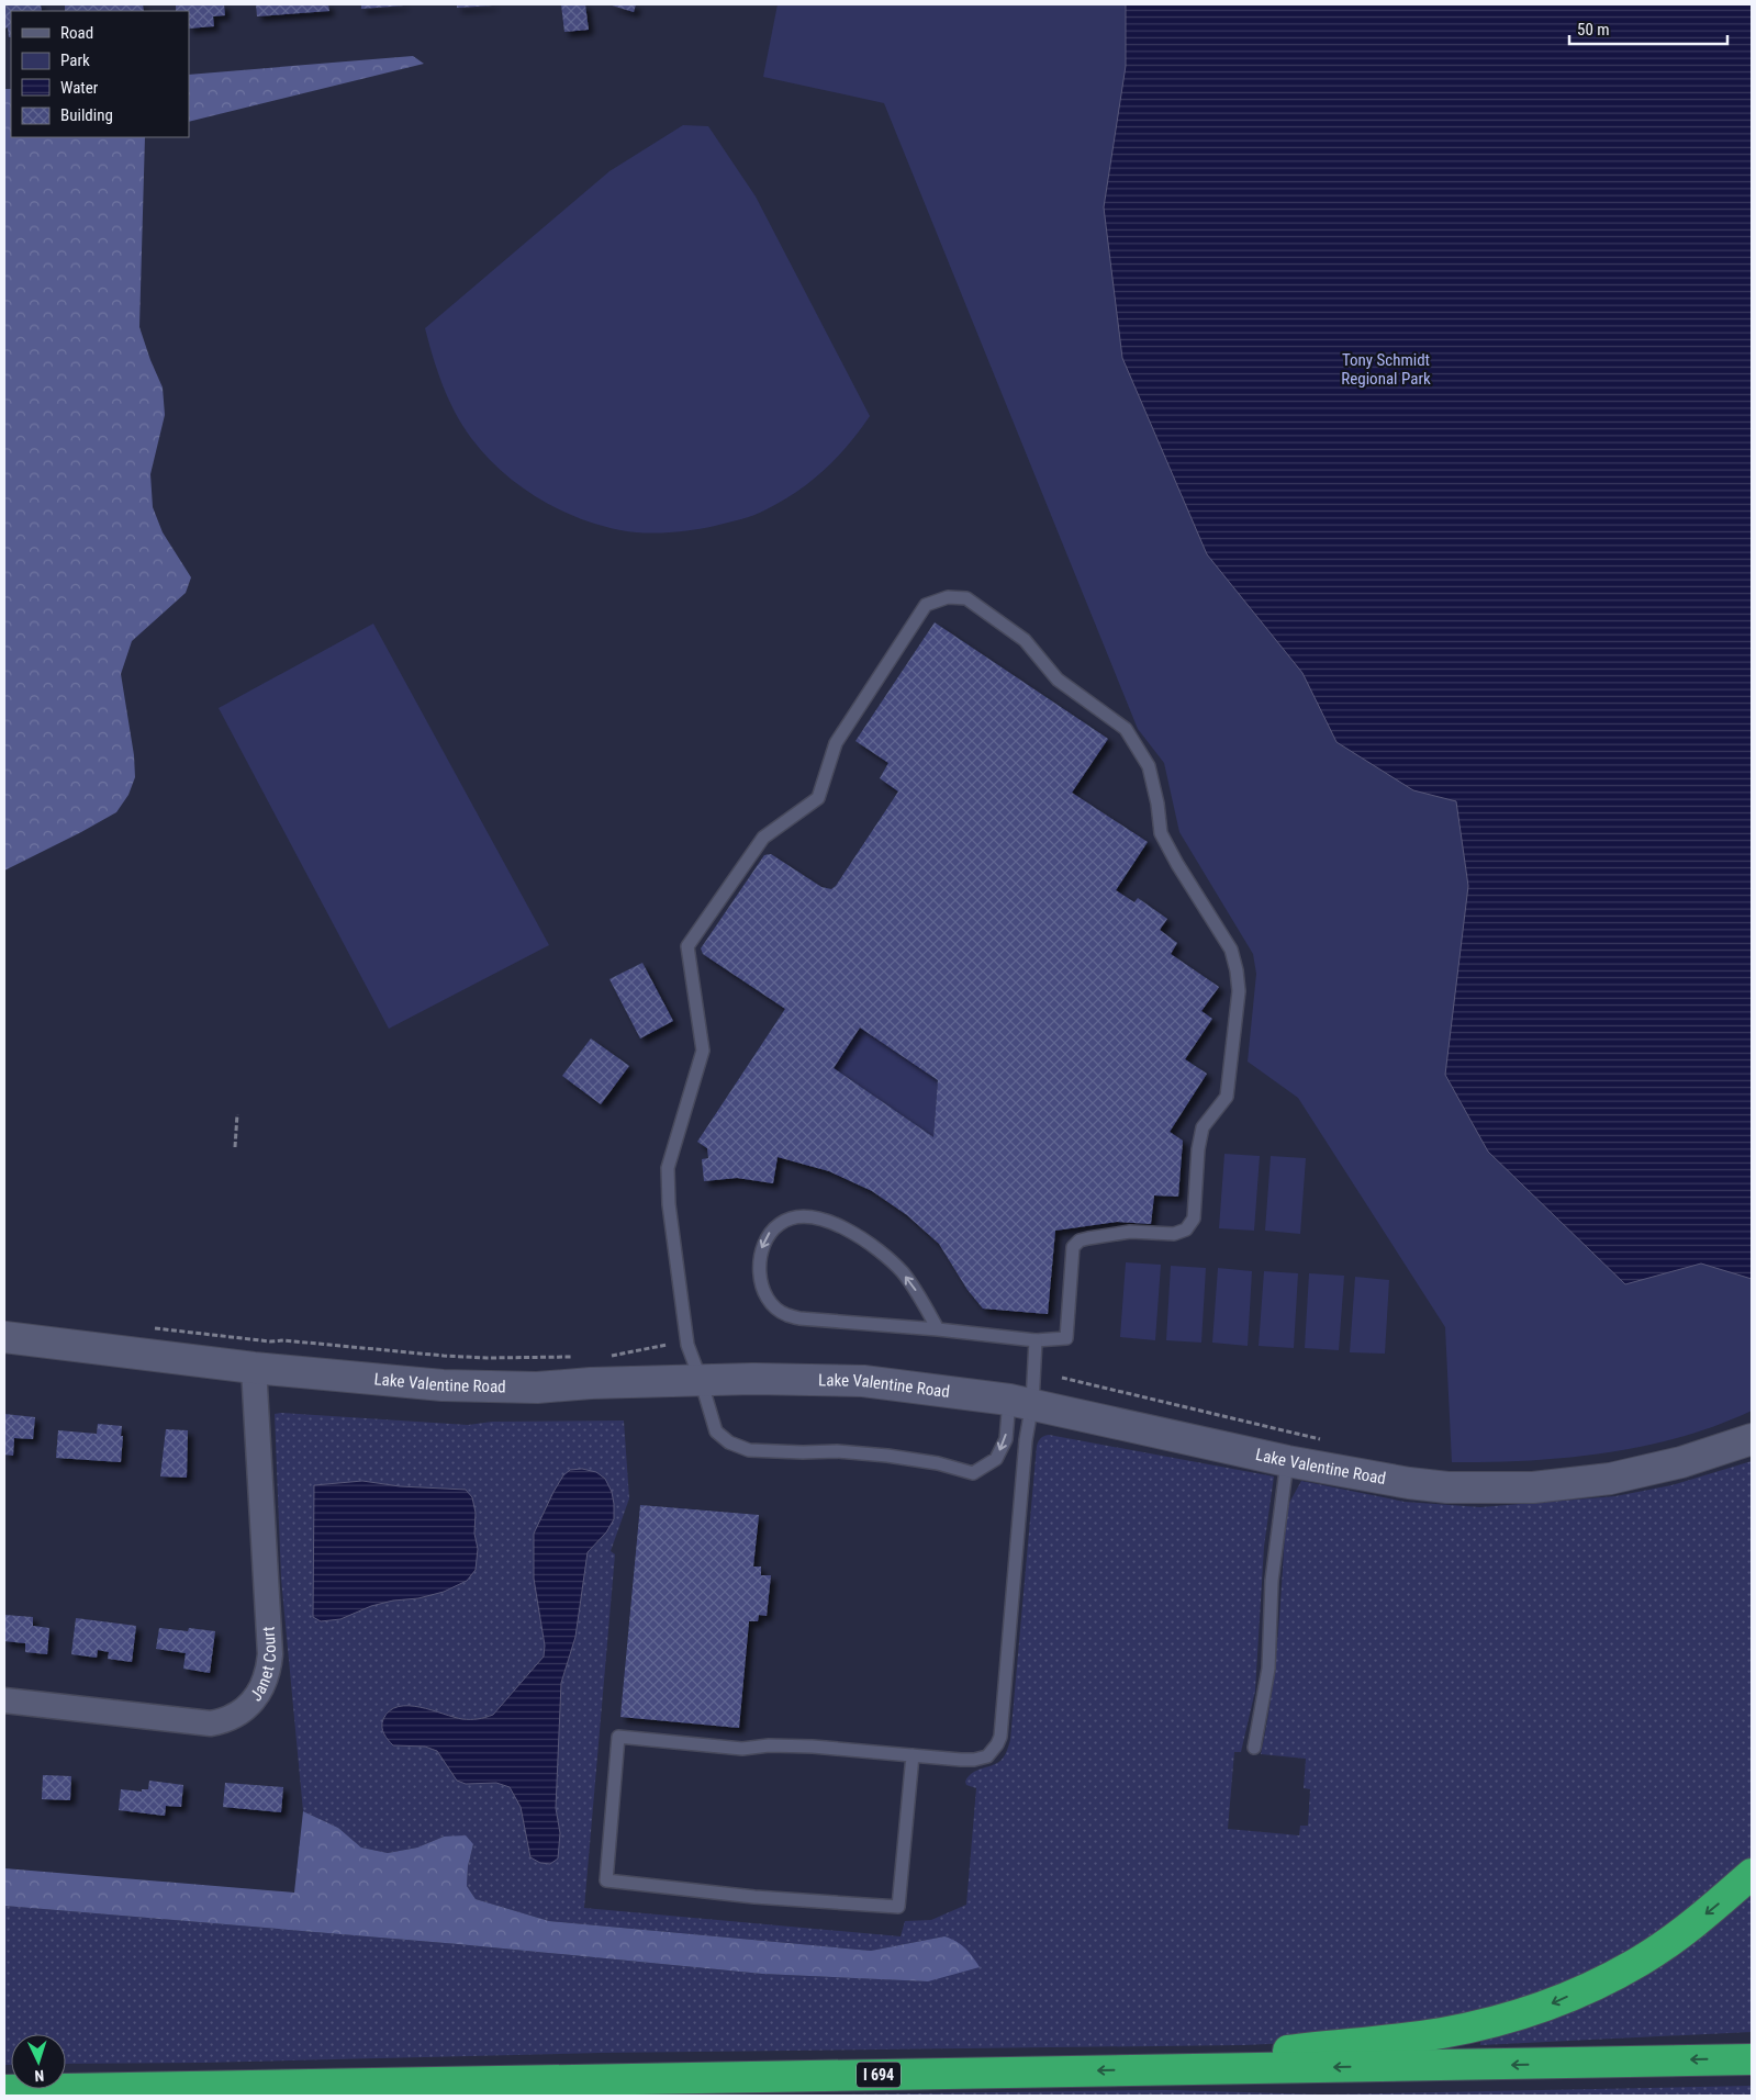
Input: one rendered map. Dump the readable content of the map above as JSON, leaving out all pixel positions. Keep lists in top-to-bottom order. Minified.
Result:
{"streets":{"highway":["I 694"],"street":["Lake Valentine Road","Janet Court"]},"crossings":[["Lake Valentine Road","Janet Court"]],"parks":["Tony Schmidt Regional Park"],"legend":["Road","Park","Water","Building"],"scale_bar":"50 m","north":"bottom"}
